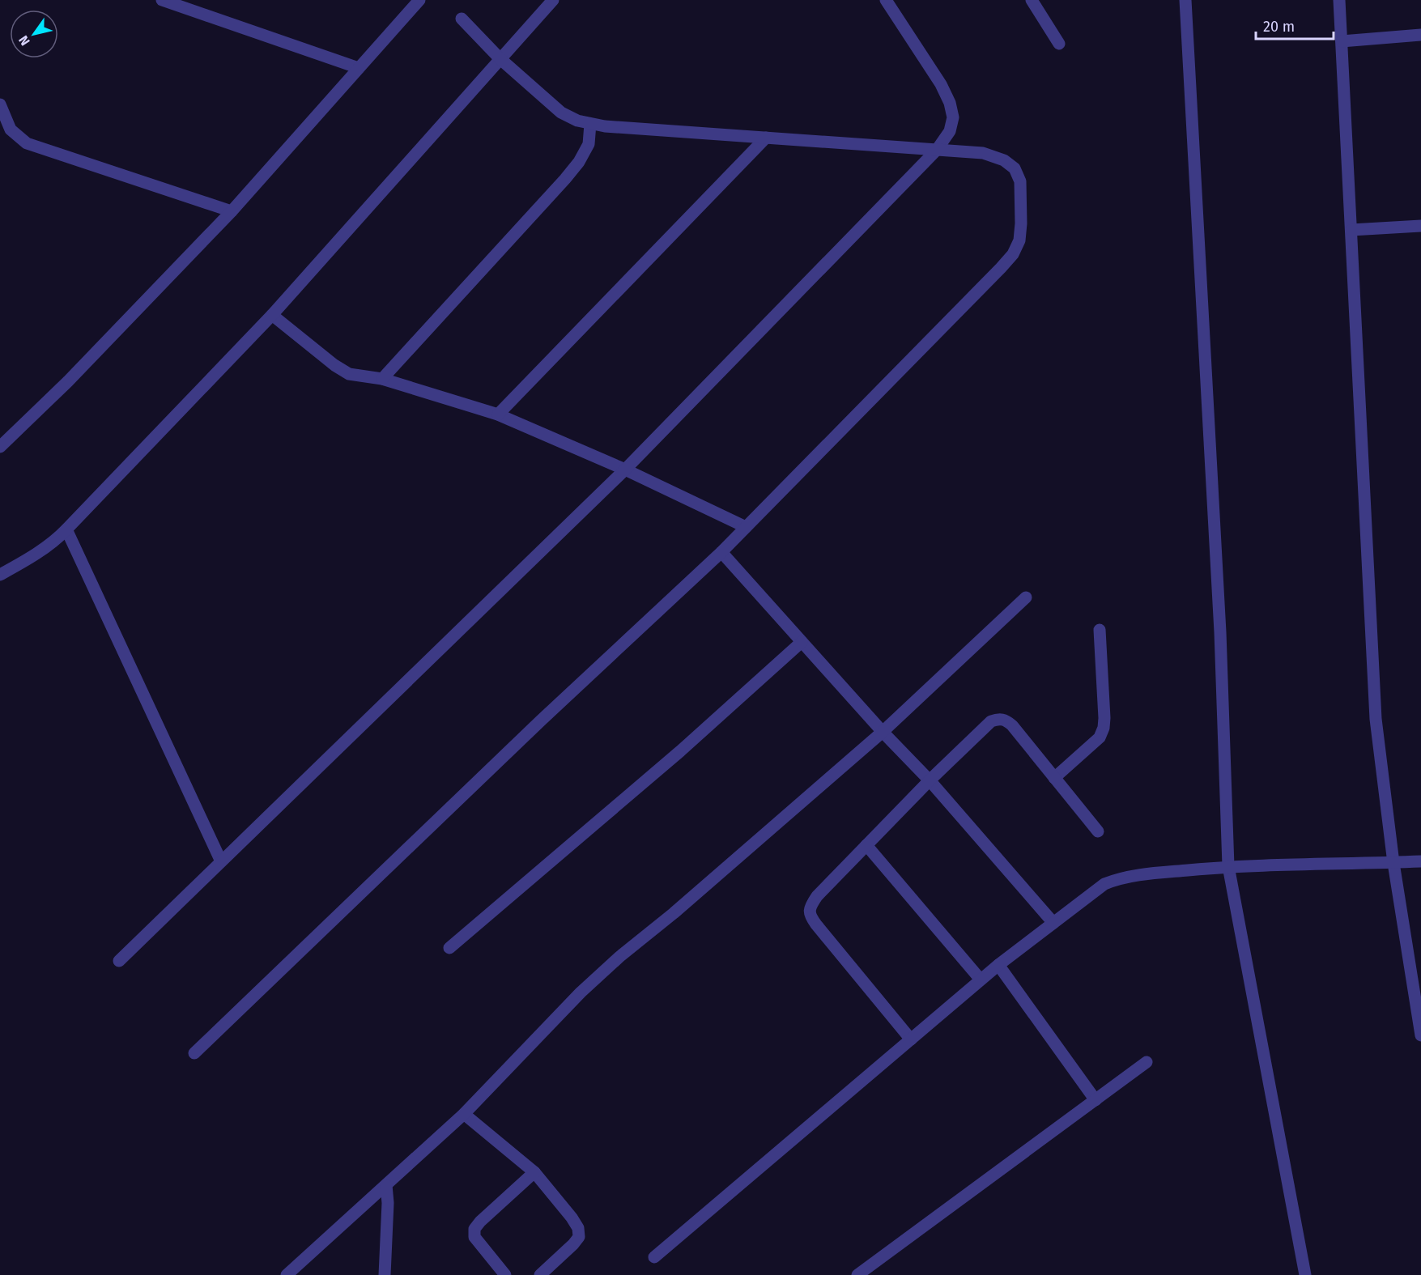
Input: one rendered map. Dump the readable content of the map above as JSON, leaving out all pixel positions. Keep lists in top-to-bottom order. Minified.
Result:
{"scale_bar":"20 m","north":"bottom left"}
